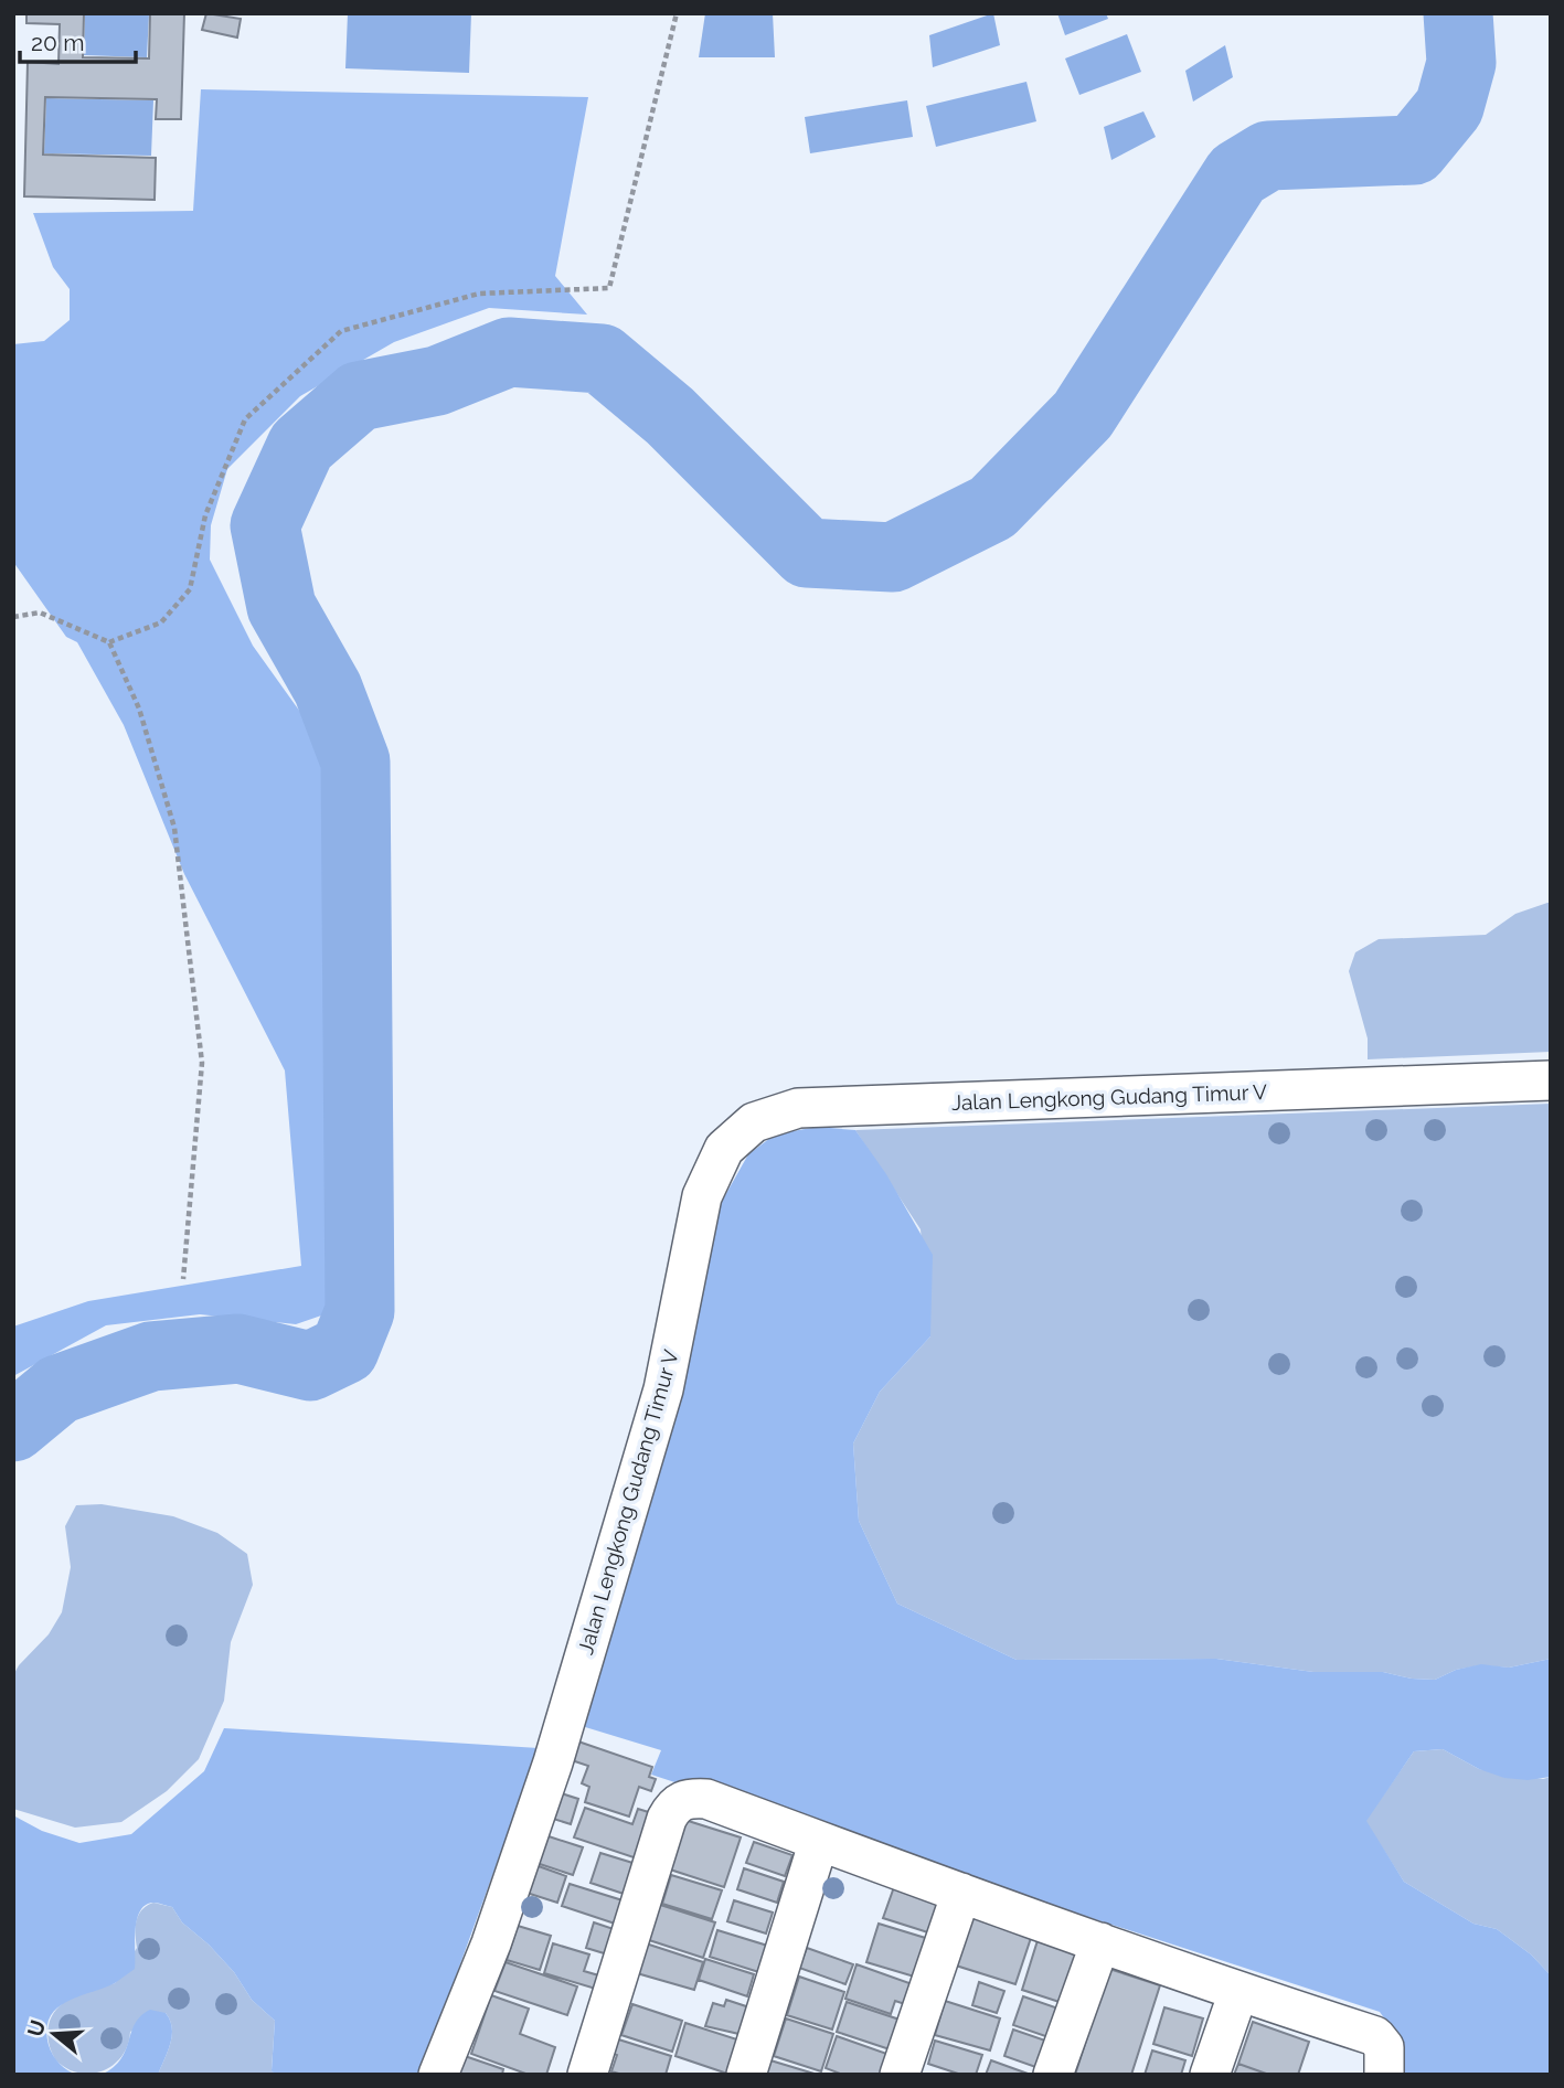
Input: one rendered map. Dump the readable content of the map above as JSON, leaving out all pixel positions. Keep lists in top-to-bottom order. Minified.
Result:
{"streets":{"street":["Jalan Lengkong Gudang Timur V"]},"scale_bar":"20 m","north":"left"}
